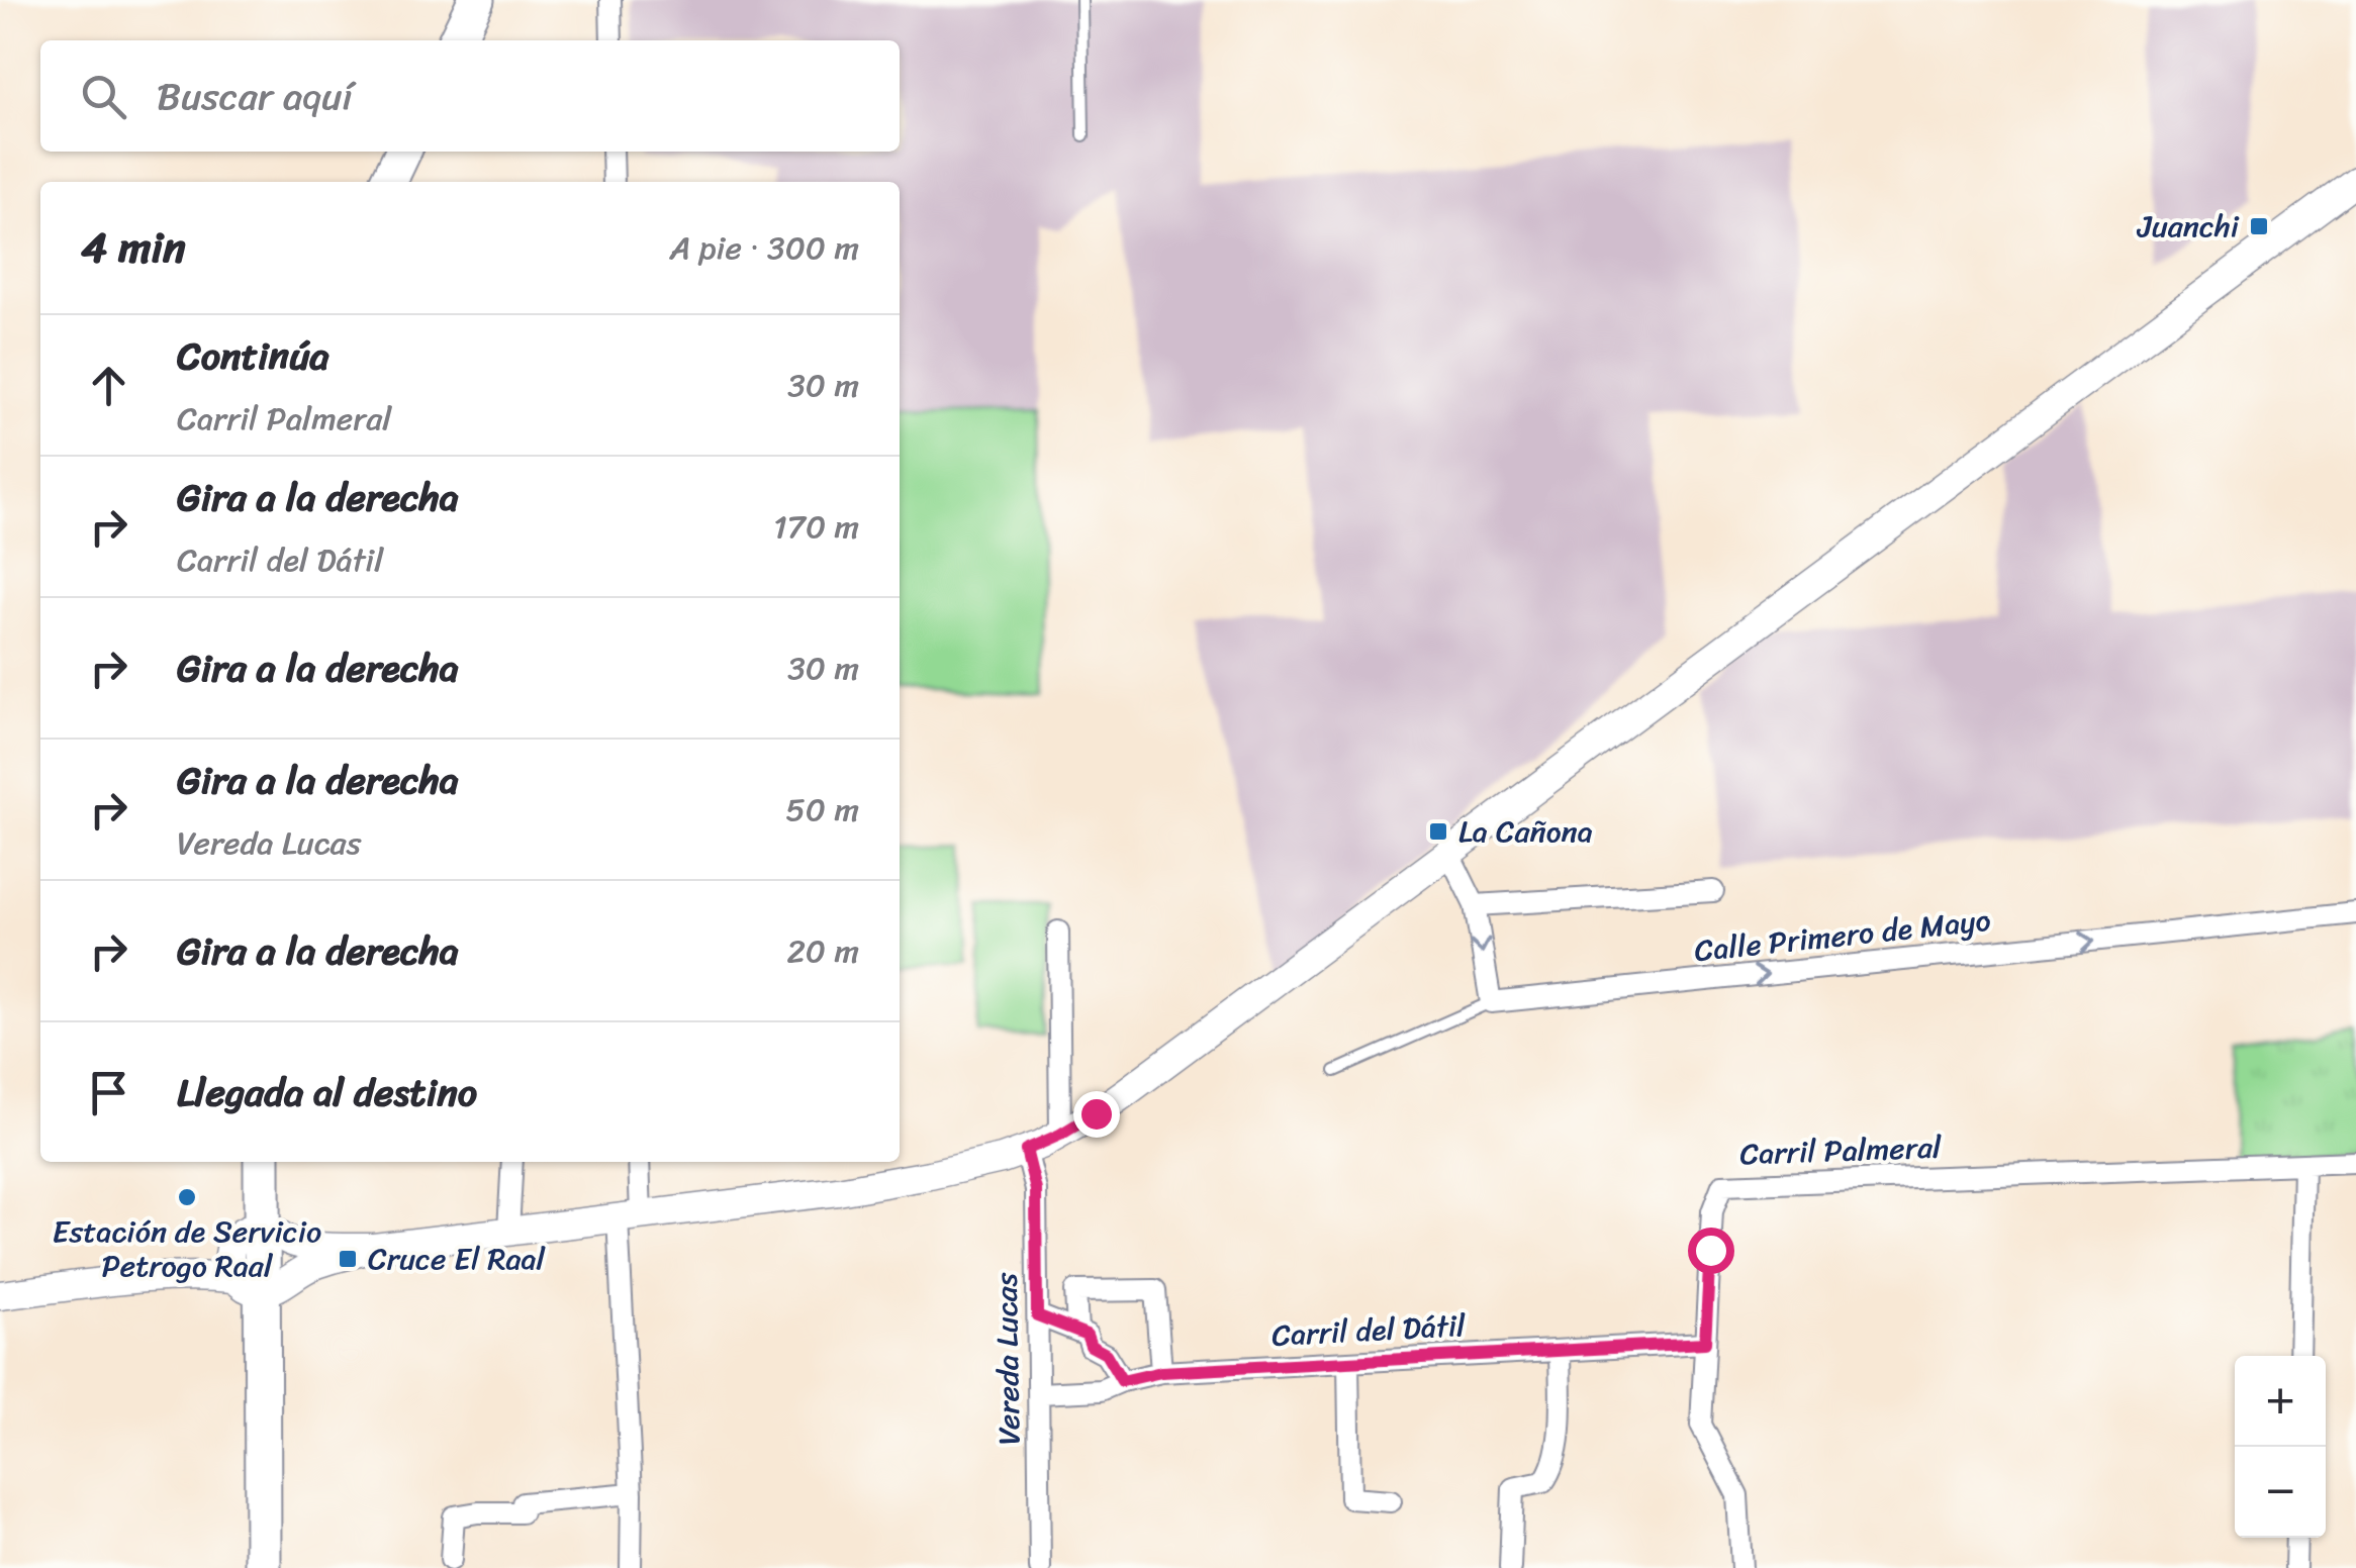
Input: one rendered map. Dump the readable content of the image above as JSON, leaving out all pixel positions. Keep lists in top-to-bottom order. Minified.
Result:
{"streets":{"street":["Calle Primero de Mayo","Carril Palmeral","Carril del Dátil","Vereda Lucas"]},"crossings":[["Carril Palmeral","Carril del Dátil"],["Carril del Dátil","Vereda Lucas"]],"one_way":["Calle Primero de Mayo"],"places":{"transit":["Juanchi","La Cañona","Cruce El Raal"],"other":["Estación de Servicio Petrogo Raal"]},"page":{"search":"Buscar aquí","heading":["4 min","A pie · 300 m"],"list":[["Continúa","Carril Palmeral","30 m"],["Gira a la derecha","Carril del Dátil","170 m"],["Gira a la derecha","30 m"],["Gira a la derecha","Vereda Lucas","50 m"],["Gira a la derecha","20 m"],"Llegada al destino"],"map_buttons":["+","−"]}}
